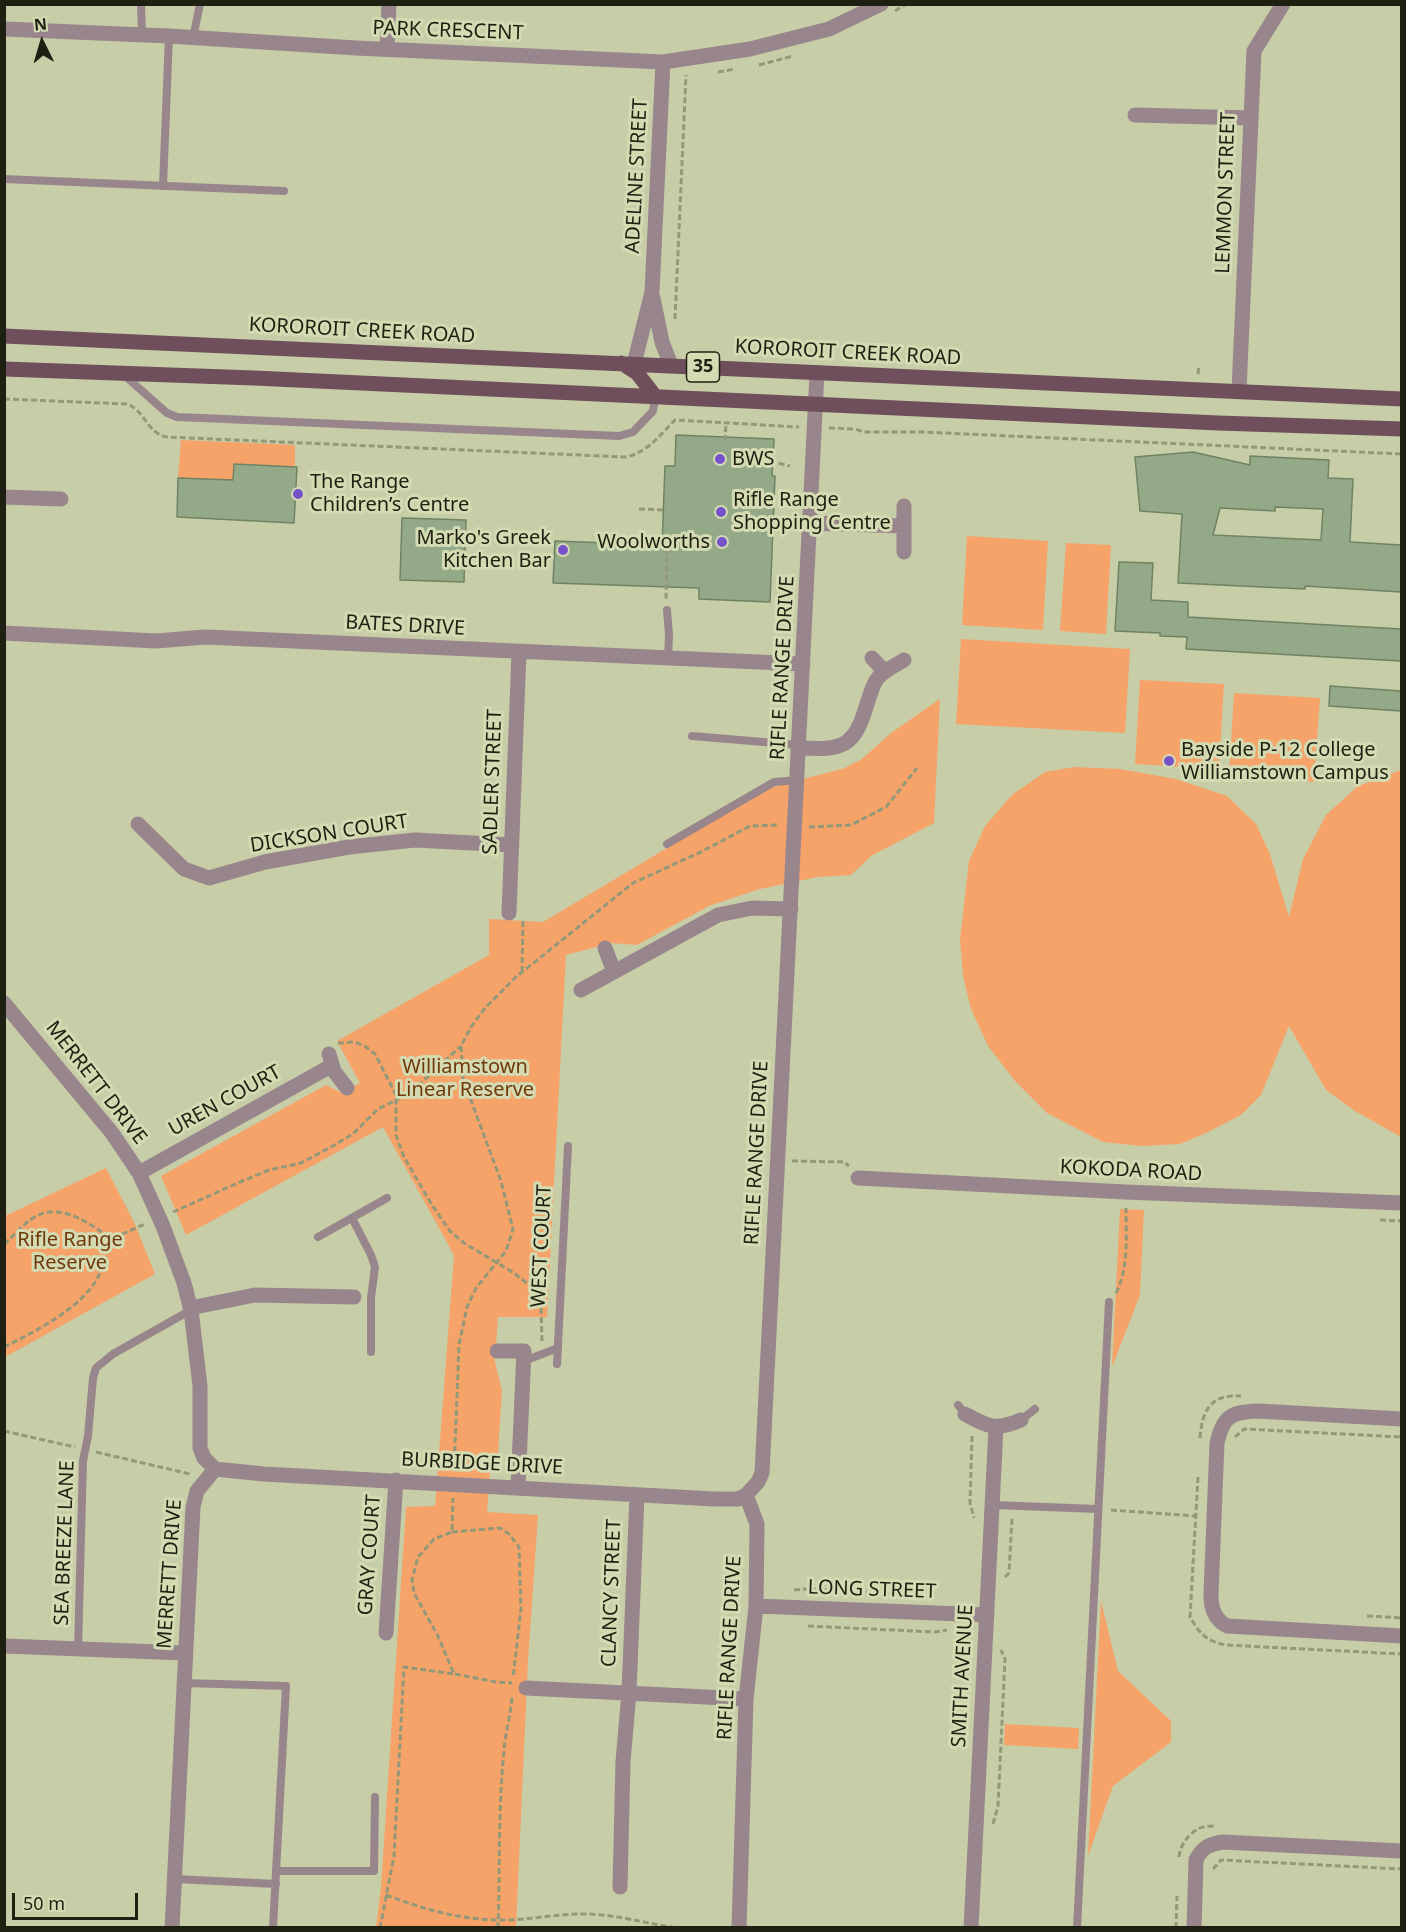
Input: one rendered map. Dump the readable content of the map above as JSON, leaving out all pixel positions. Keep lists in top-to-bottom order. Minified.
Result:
{"streets":{"main road":["KOROROIT CREEK ROAD","35"],"street":["PARK CRESCENT","ADELINE STREET","LEMMON STREET","BATES DRIVE","RIFLE RANGE DRIVE","SADLER STREET","DICKSON COURT","MERRETT DRIVE","UREN COURT","KOKODA ROAD","BURBIDGE DRIVE","GRAY COURT","LONG STREET","CLANCY STREET","SMITH AVENUE"],"lane":["WEST COURT","SEA BREEZE LANE"]},"crossings":[["PARK CRESCENT","ADELINE STREET"],["ADELINE STREET","KOROROIT CREEK ROAD"],["LEMMON STREET","KOROROIT CREEK ROAD"],["KOROROIT CREEK ROAD","RIFLE RANGE DRIVE"],["35","RIFLE RANGE DRIVE"],["BATES DRIVE","RIFLE RANGE DRIVE"],["BATES DRIVE","SADLER STREET"],["RIFLE RANGE DRIVE","BURBIDGE DRIVE"],["RIFLE RANGE DRIVE","LONG STREET"],["SADLER STREET","DICKSON COURT"],["MERRETT DRIVE","UREN COURT"],["MERRETT DRIVE","BURBIDGE DRIVE"],["MERRETT DRIVE","SEA BREEZE LANE"],["BURBIDGE DRIVE","GRAY COURT"],["BURBIDGE DRIVE","CLANCY STREET"],["LONG STREET","SMITH AVENUE"]],"parks":["Williamstown Linear Reserve","Rifle Range Reserve"],"places":["BWS","The Range Children’s Centre","Rifle Range Shopping Centre","Woolworths","Marko's Greek Kitchen Bar","Bayside P-12 College Williamstown Campus"],"scale_bar":"50 m","north":"top"}
